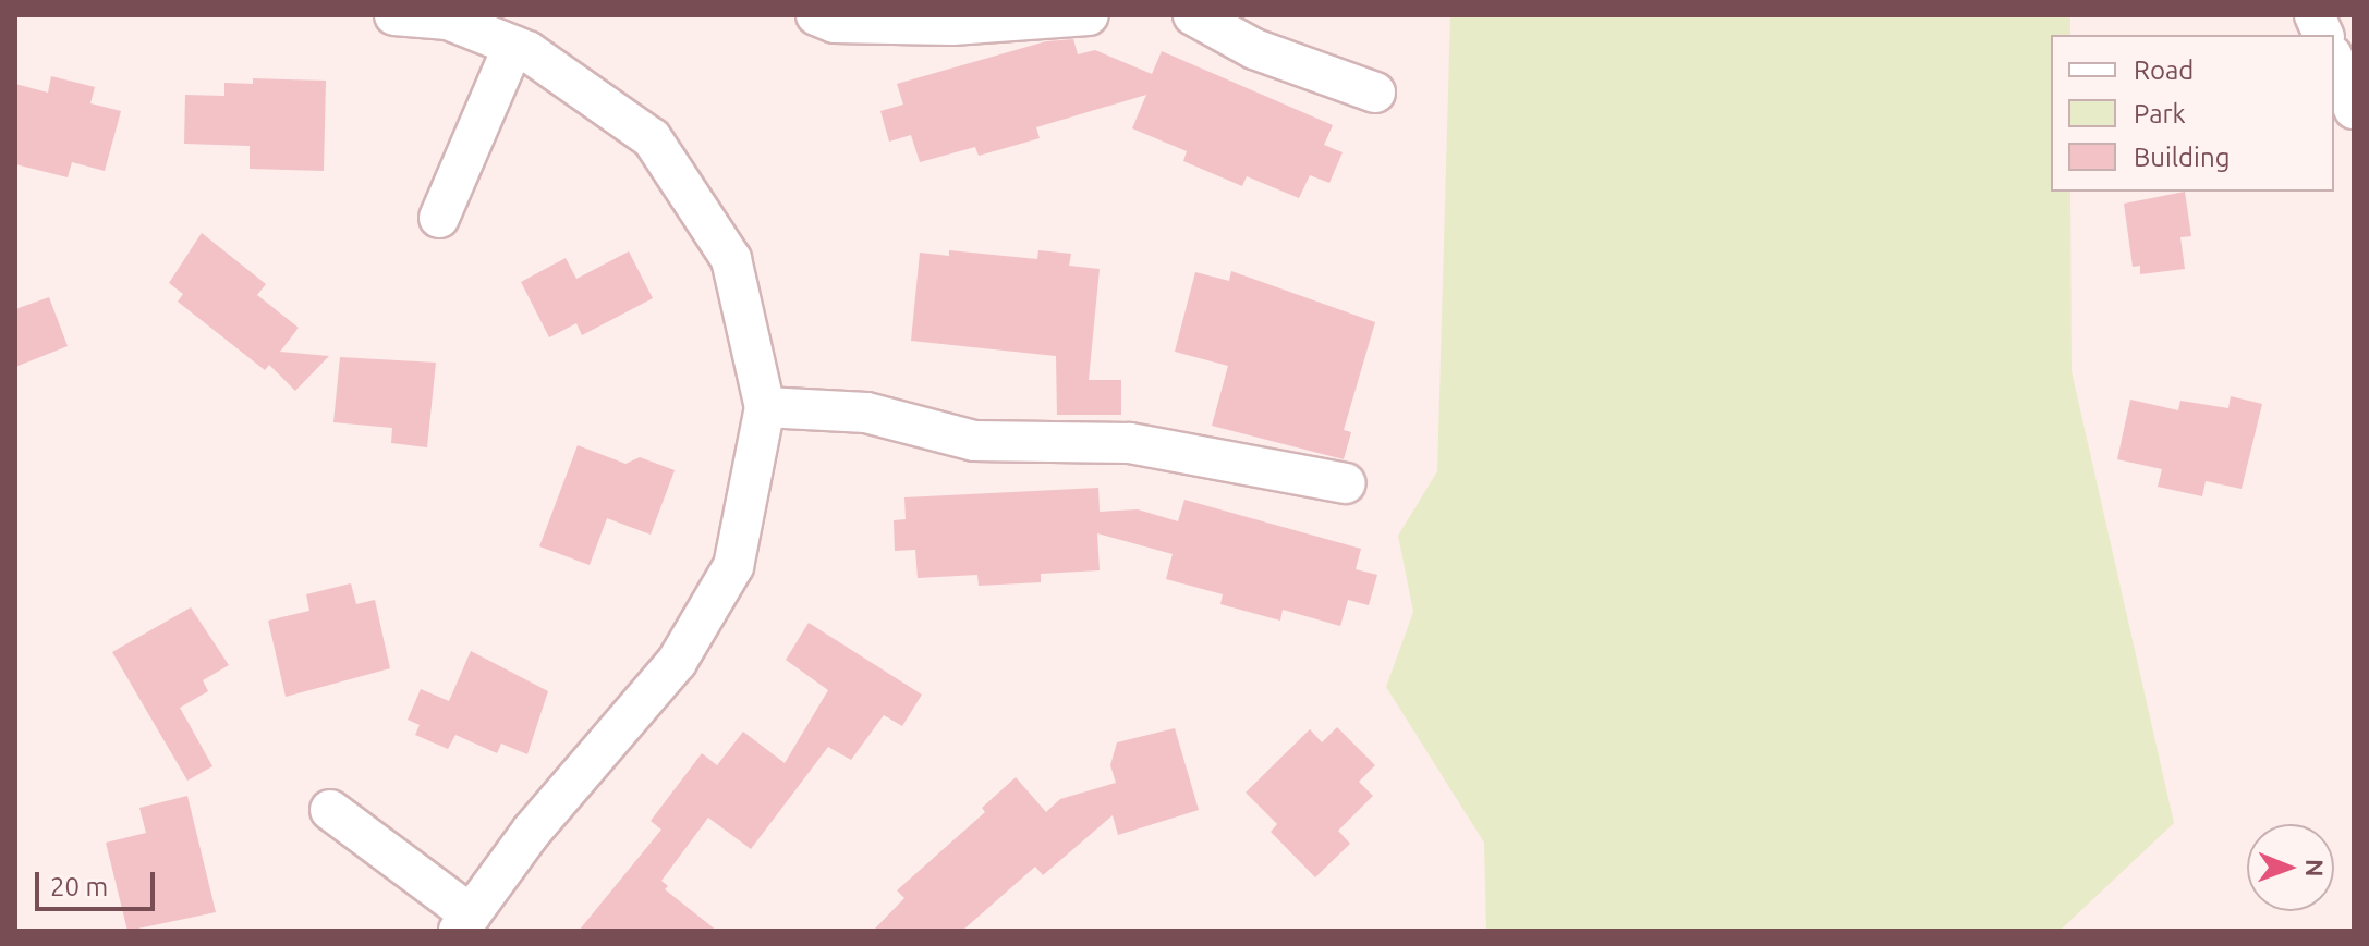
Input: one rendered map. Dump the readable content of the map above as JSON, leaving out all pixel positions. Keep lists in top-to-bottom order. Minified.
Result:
{"legend":["Road","Park","Building"],"scale_bar":"20 m","north":"right"}
